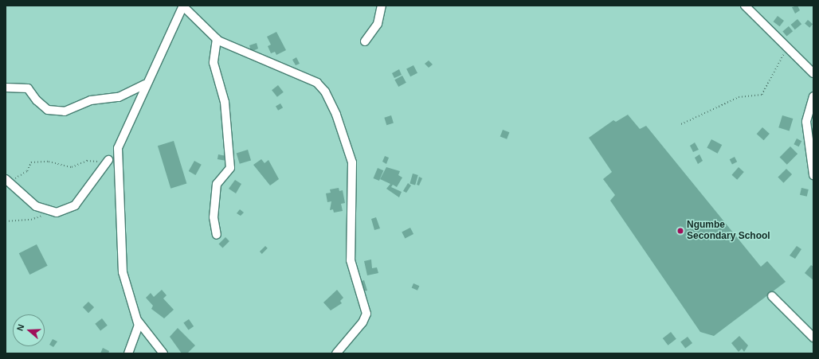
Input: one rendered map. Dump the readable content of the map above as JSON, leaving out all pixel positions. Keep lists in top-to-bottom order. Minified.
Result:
{"places":["Ngumbe Secondary School"],"north":"left"}
